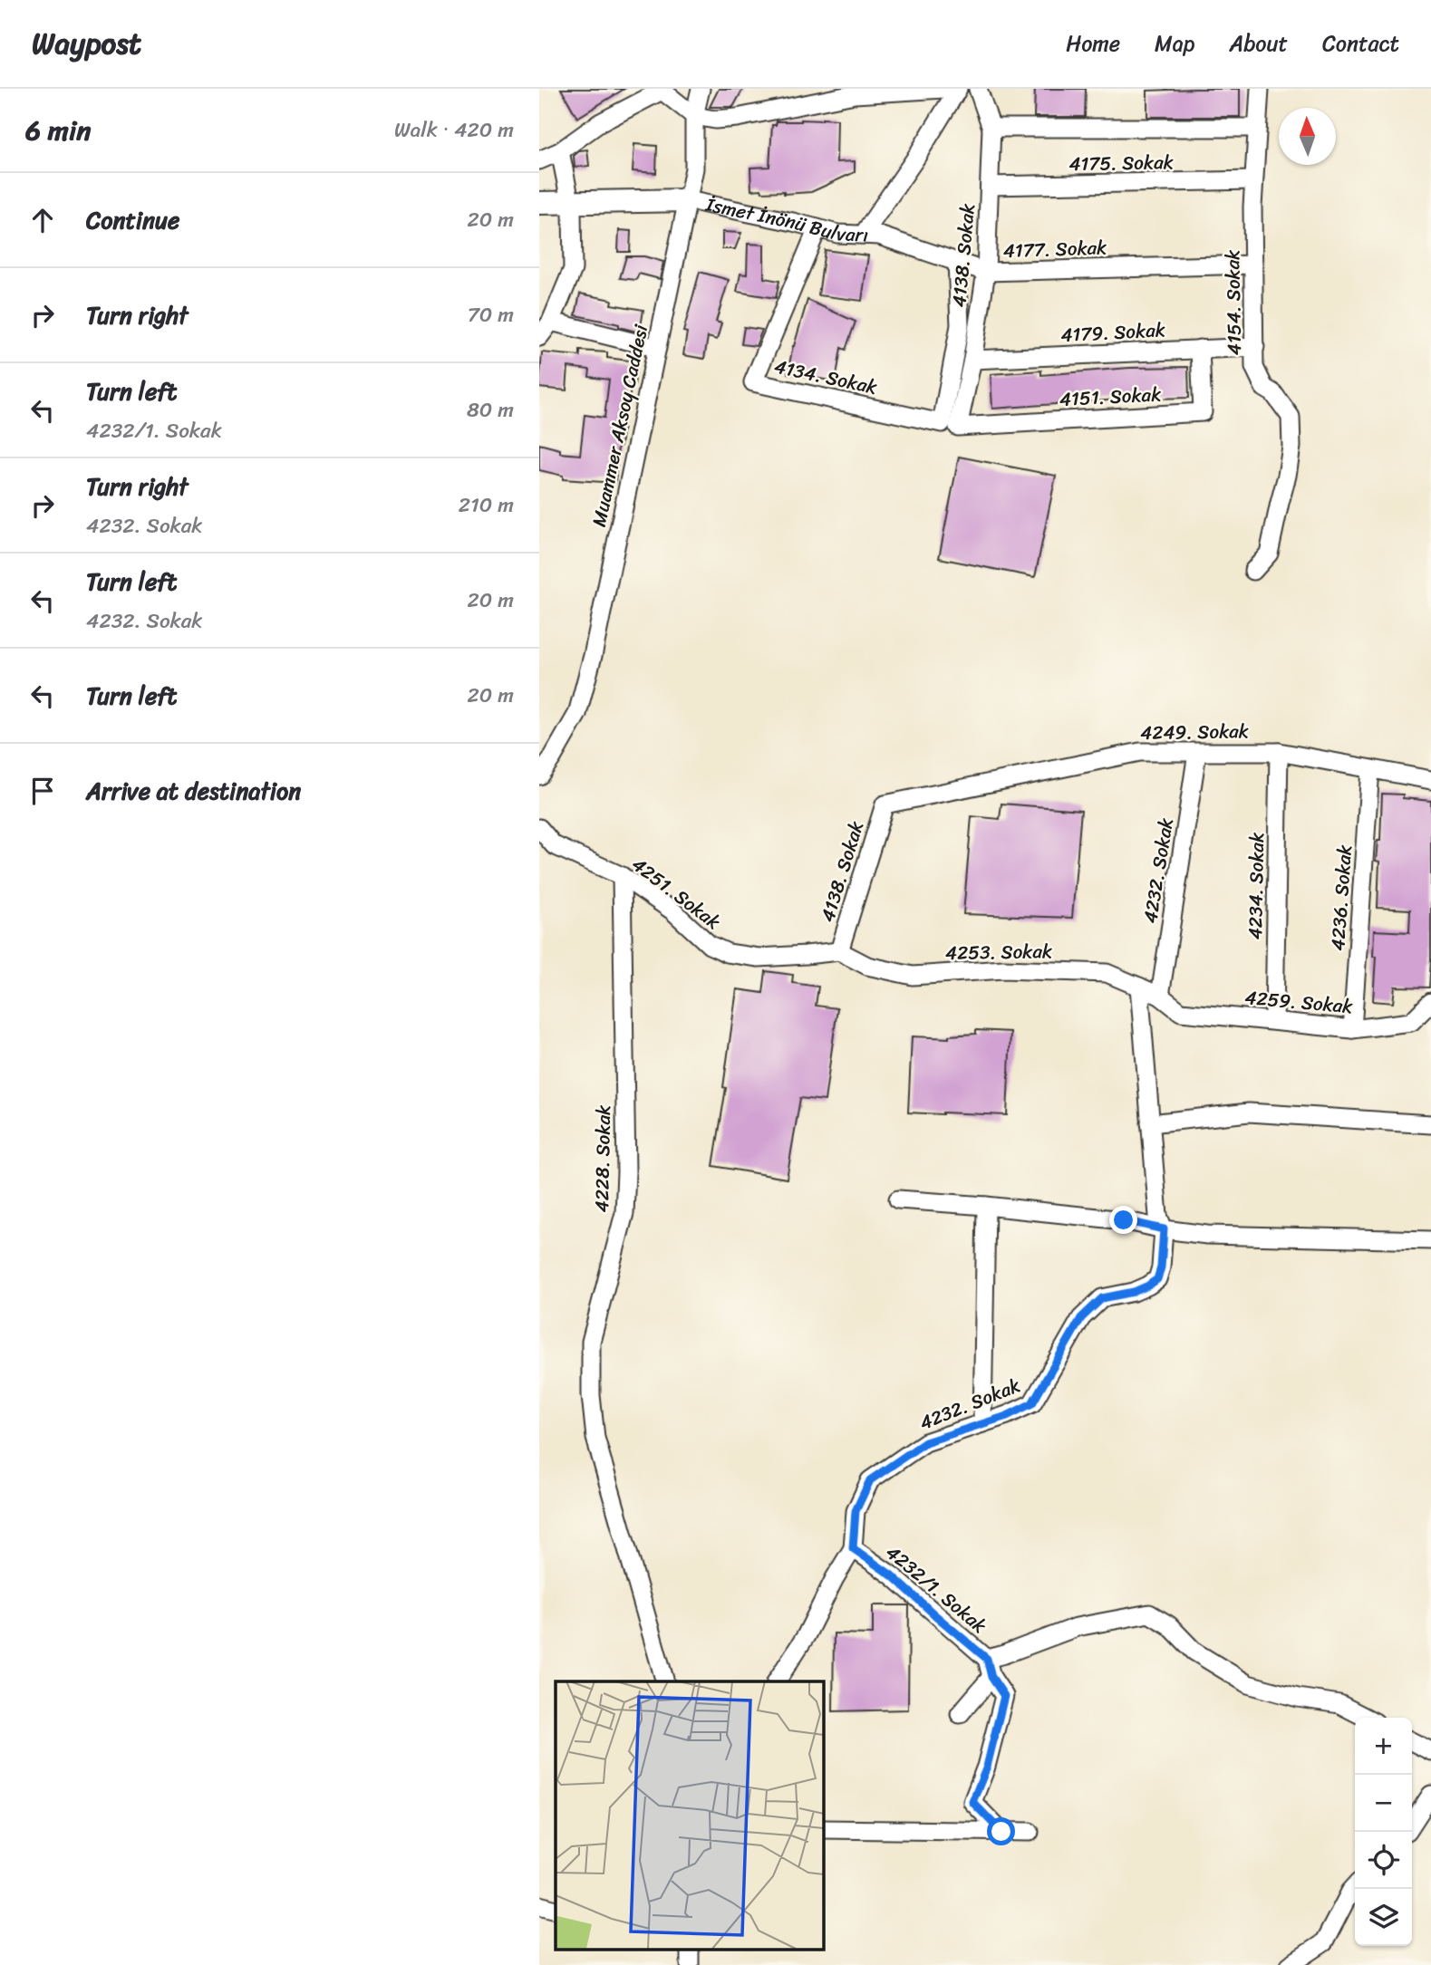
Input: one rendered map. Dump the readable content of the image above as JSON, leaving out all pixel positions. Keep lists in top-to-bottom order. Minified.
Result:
{"streets":{"main road":["İsmet İnönü Bulvarı"],"street":["4175. Sokak","4177. Sokak","4138. Sokak","4154. Sokak","4179. Sokak","4134. Sokak","4151. Sokak","Muammer Aksoy Caddesi","4249. Sokak","4232. Sokak","4234. Sokak","4251. Sokak","4236. Sokak","4253. Sokak","4259. Sokak","4228. Sokak","4232/1. Sokak"]},"crossings":[["4175. Sokak","4138. Sokak"],["4175. Sokak","4154. Sokak"],["İsmet İnönü Bulvarı","4177. Sokak"],["İsmet İnönü Bulvarı","4134. Sokak"],["İsmet İnönü Bulvarı","Muammer Aksoy Caddesi"],["4177. Sokak","4138. Sokak"],["4177. Sokak","4154. Sokak"],["4138. Sokak","4179. Sokak"],["4138. Sokak","4134. Sokak"],["4138. Sokak","4151. Sokak"],["4138. Sokak","4249. Sokak"],["4138. Sokak","4251. Sokak"],["4138. Sokak","4253. Sokak"],["4154. Sokak","4179. Sokak"],["4179. Sokak","4151. Sokak"],["4134. Sokak","4151. Sokak"],["4249. Sokak","4232. Sokak"],["4249. Sokak","4234. Sokak"],["4249. Sokak","4236. Sokak"],["4232. Sokak","4253. Sokak"],["4232. Sokak","4259. Sokak"],["4232. Sokak","4232/1. Sokak"],["4234. Sokak","4259. Sokak"],["4251. Sokak","4253. Sokak"],["4251. Sokak","4228. Sokak"],["4236. Sokak","4259. Sokak"],["4253. Sokak","4259. Sokak"]],"north":"top","page":{"header":"Waypost","nav":["Home","Map","About","Contact"],"heading":["6 min","Walk · 420 m"],"list":[["Continue","20 m"],["Turn right","70 m"],["Turn left","4232/1. Sokak","80 m"],["Turn right","4232. Sokak","210 m"],["Turn left","4232. Sokak","20 m"],["Turn left","20 m"],"Arrive at destination"],"map_buttons":["+","−"]}}
